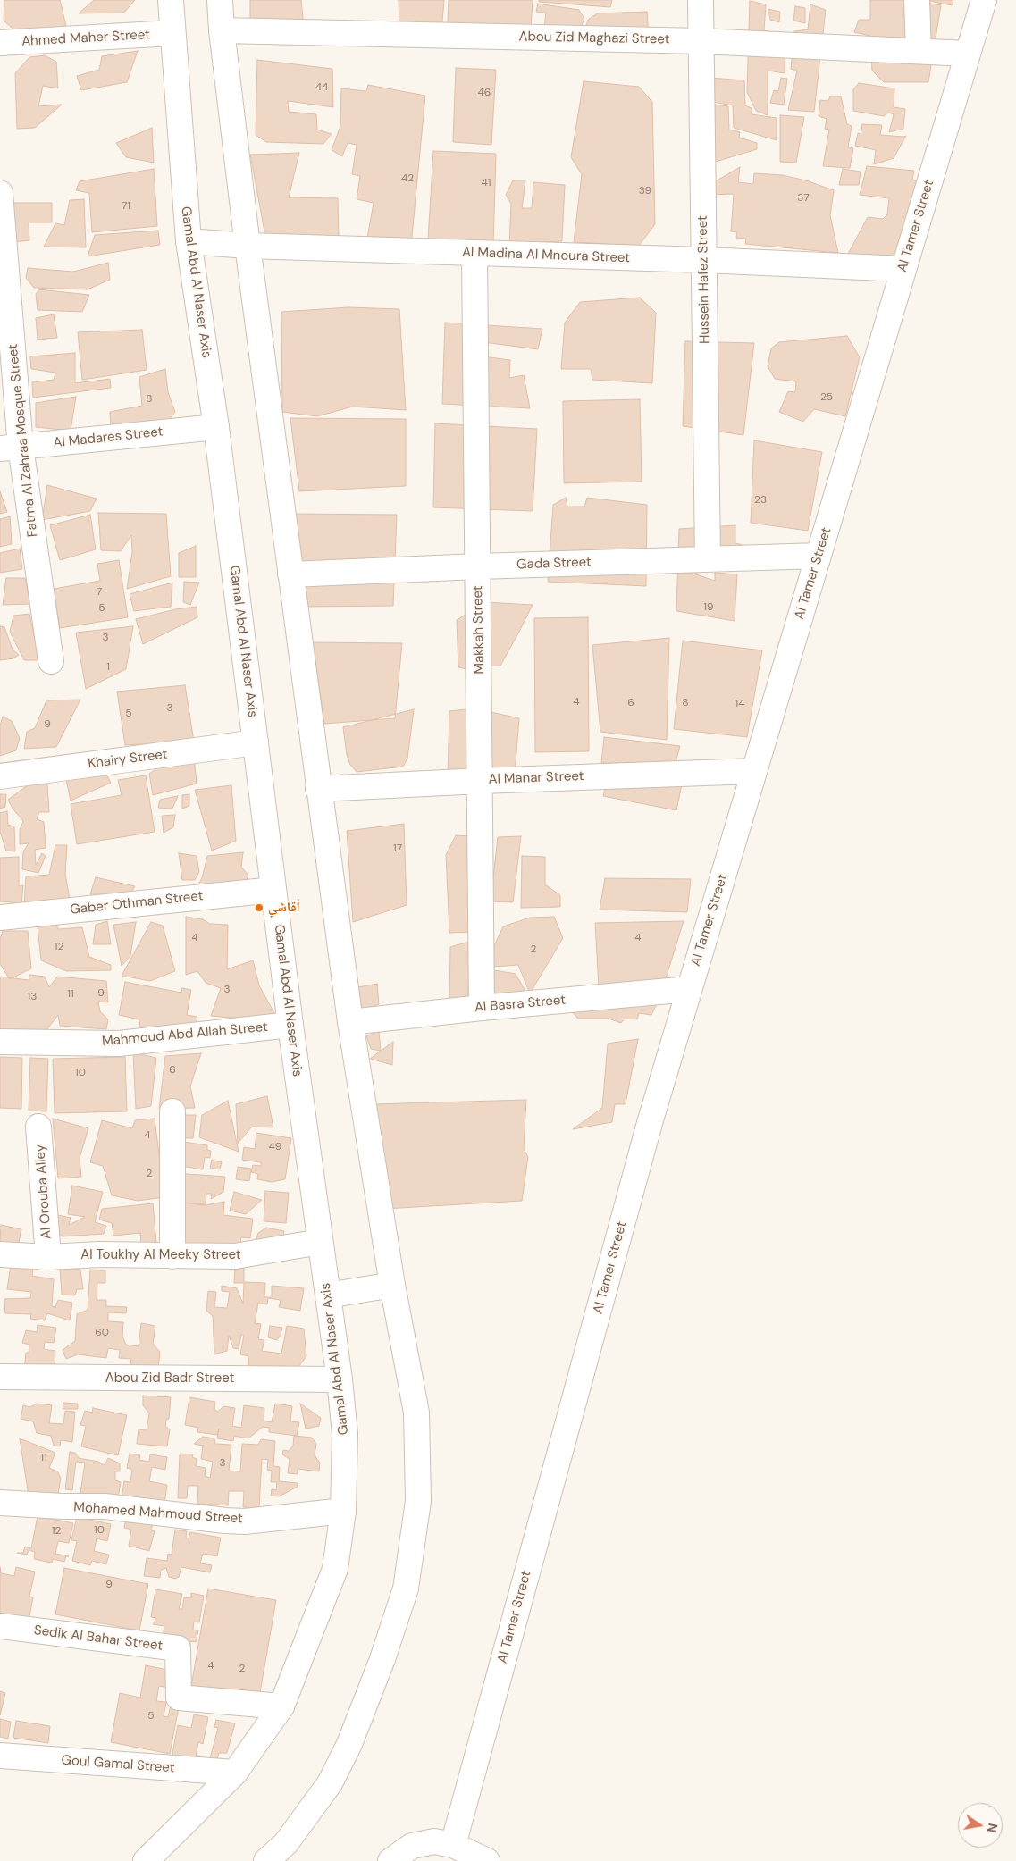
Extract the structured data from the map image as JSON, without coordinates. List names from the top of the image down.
{
  "streets": {
    "street": [
      "Ahmed Maher Street",
      "Abou Zid Maghazi Street",
      "Al Tamer Street",
      "Al Madina Al Mnoura Street",
      "Hussein Hafez Street",
      "Gamal Abd Al Naser Axis",
      "Al Madares Street",
      "Fatma Al Zahraa Mosque Street",
      "Gada Street",
      "Makkah Street",
      "Khairy Street",
      "Al Manar Street",
      "Gaber Othman Street",
      "Al Basra Street",
      "Mahmoud Abd Allah Street",
      "Al Orouba Alley",
      "Al Toukhy Al Meeky Street",
      "Abou Zid Badr Street",
      "Mohamed Mahmoud Street",
      "Sedik Al Bahar Street",
      "Goul Gamal Street"
    ]
  },
  "crossings": [
    ["Ahmed Maher Street", "Gamal Abd Al Naser Axis"],
    ["Abou Zid Maghazi Street", "Al Tamer Street"],
    ["Abou Zid Maghazi Street", "Hussein Hafez Street"],
    ["Al Tamer Street", "Al Madina Al Mnoura Street"],
    ["Al Tamer Street", "Gada Street"],
    ["Al Tamer Street", "Al Manar Street"],
    ["Al Tamer Street", "Al Basra Street"],
    ["Al Madina Al Mnoura Street", "Hussein Hafez Street"],
    ["Al Madina Al Mnoura Street", "Gamal Abd Al Naser Axis"],
    ["Al Madina Al Mnoura Street", "Makkah Street"],
    ["Hussein Hafez Street", "Gada Street"],
    ["Gamal Abd Al Naser Axis", "Al Madares Street"],
    ["Gamal Abd Al Naser Axis", "Khairy Street"],
    ["Gamal Abd Al Naser Axis", "Gaber Othman Street"],
    ["Gamal Abd Al Naser Axis", "Mahmoud Abd Allah Street"],
    ["Gamal Abd Al Naser Axis", "Al Toukhy Al Meeky Street"],
    ["Gamal Abd Al Naser Axis", "Abou Zid Badr Street"],
    ["Gamal Abd Al Naser Axis", "Mohamed Mahmoud Street"],
    ["Gamal Abd Al Naser Axis", "Sedik Al Bahar Street"],
    ["Gamal Abd Al Naser Axis", "Goul Gamal Street"],
    ["Al Madares Street", "Fatma Al Zahraa Mosque Street"],
    ["Gada Street", "Makkah Street"],
    ["Makkah Street", "Al Manar Street"],
    ["Makkah Street", "Al Basra Street"],
    ["Al Orouba Alley", "Al Toukhy Al Meeky Street"]
  ],
  "places": ["أقاشي"],
  "house_numbers": [
    "44",
    "46",
    "42",
    "41",
    "39",
    "37",
    "71",
    "25",
    "8",
    "23",
    "7",
    "19",
    "5",
    "3",
    "1",
    "4",
    "6",
    "8",
    "14",
    "3",
    "5",
    "9",
    "17",
    "4",
    "4",
    "12",
    "2",
    "3",
    "9",
    "11",
    "13",
    "6",
    "10",
    "4",
    "49",
    "2",
    "60",
    "11",
    "3",
    "10",
    "12",
    "9",
    "4",
    "2",
    "5"
  ],
  "north": "right"
}
